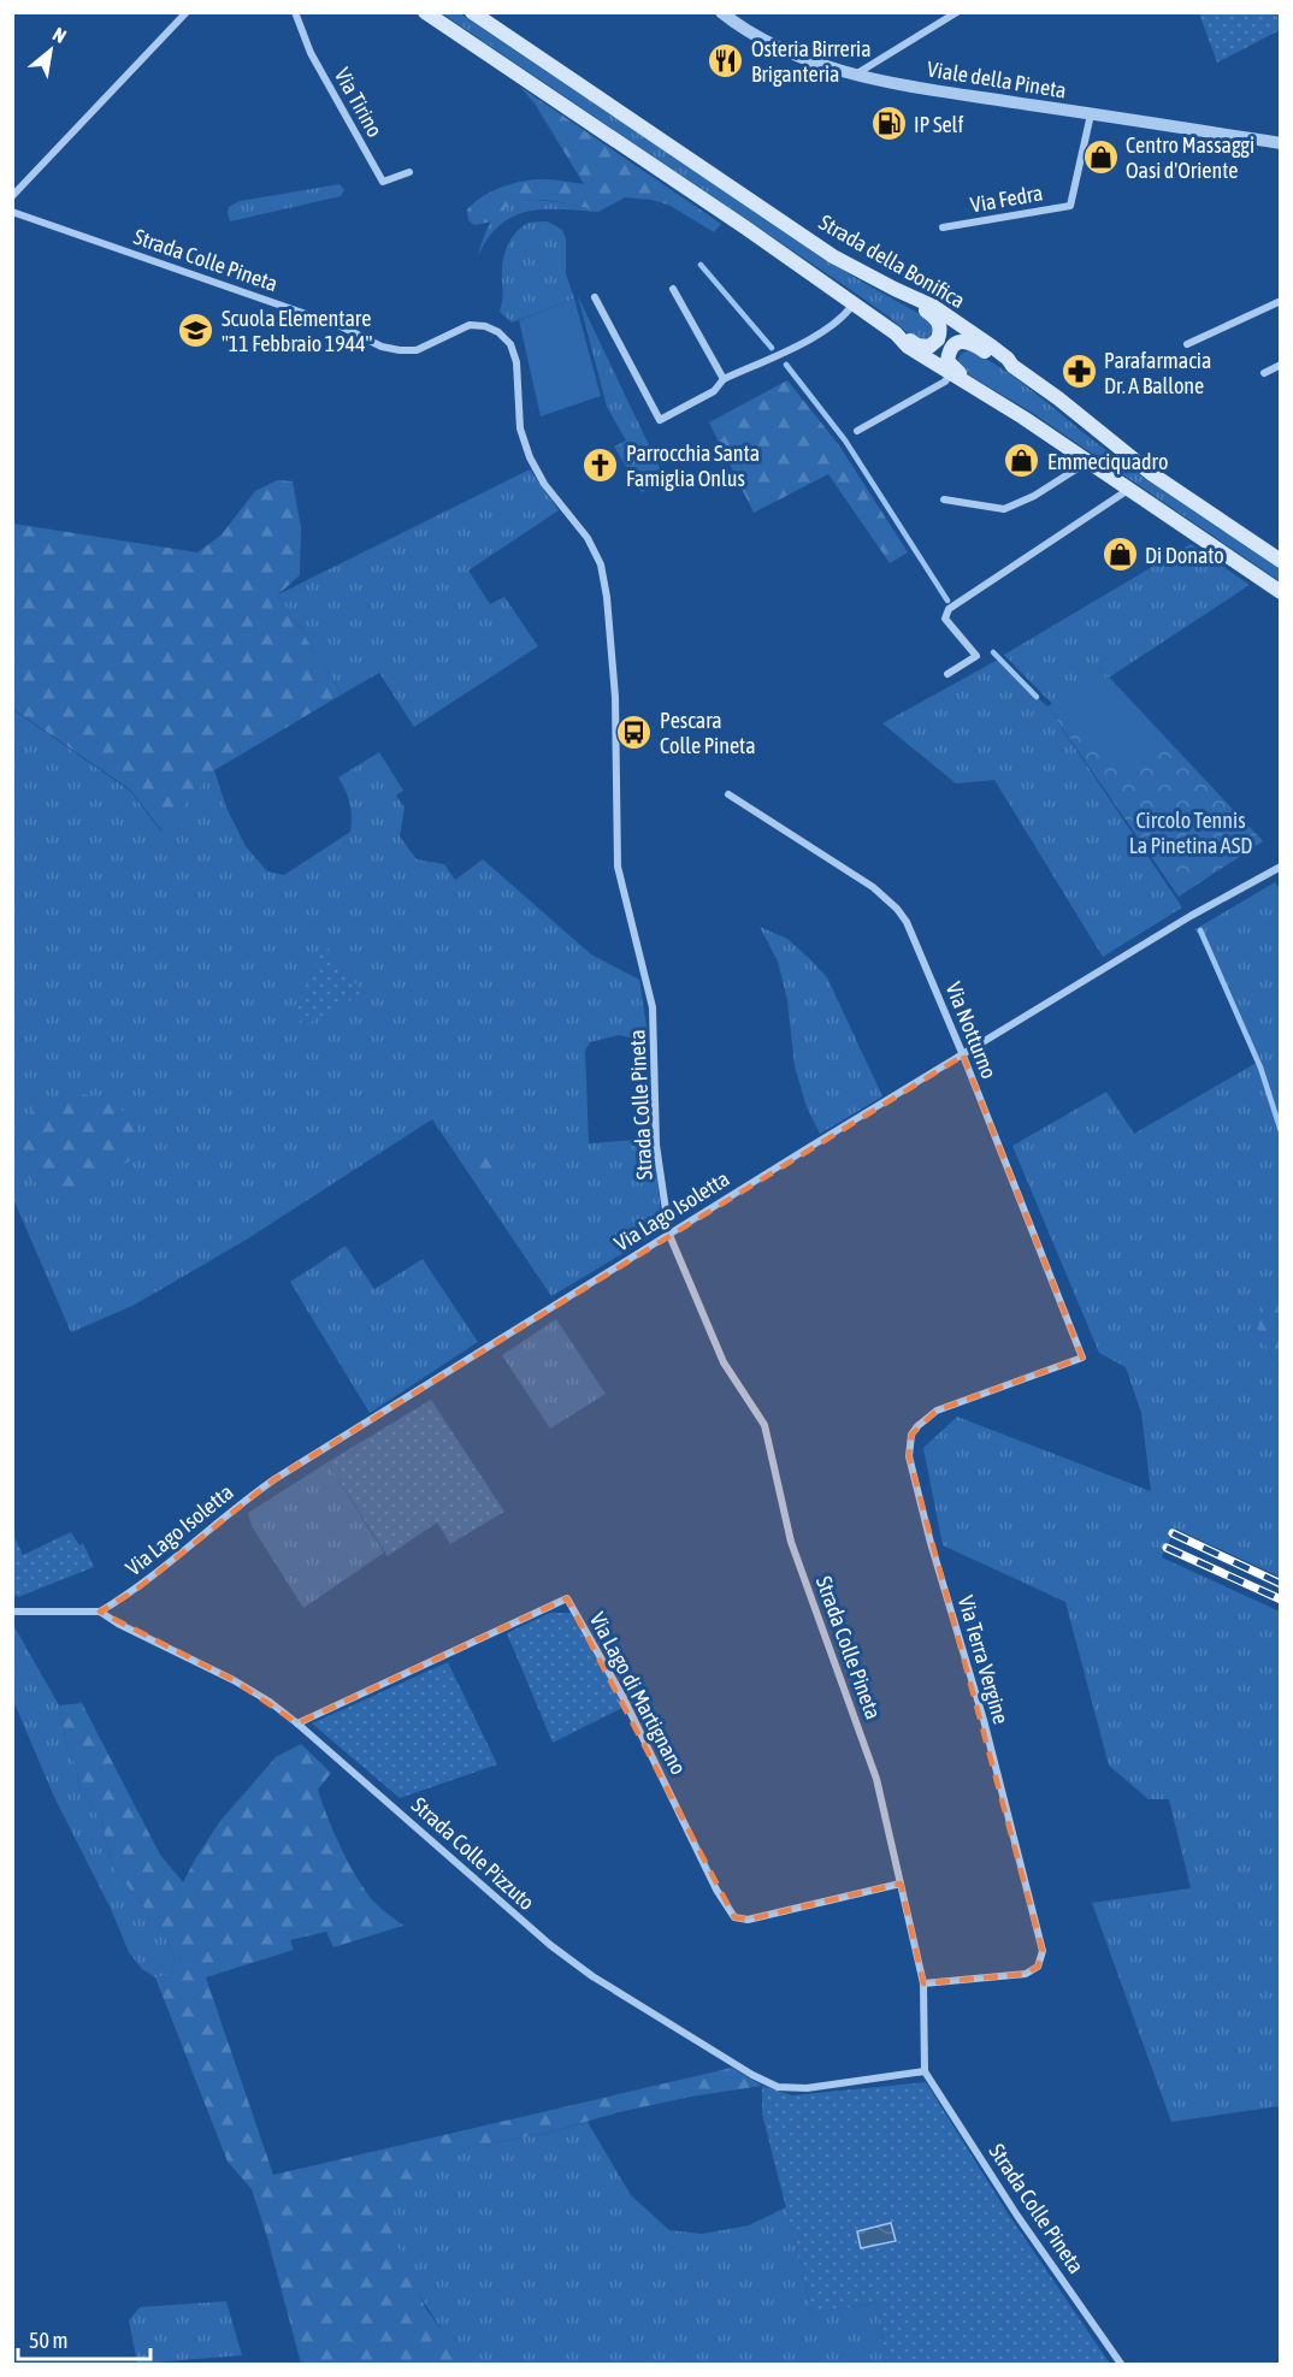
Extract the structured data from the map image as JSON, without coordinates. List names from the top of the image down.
{
  "streets": {
    "main road": ["Strada della Bonifica"],
    "street": [
      "Viale della Pineta",
      "Via Tirino",
      "Via Fedra",
      "Strada Colle Pineta",
      "Via Notturno",
      "Via Lago Isoletta",
      "Via Terra Vergine",
      "Via Lago di Martignano",
      "Strada Colle Pizzuto"
    ]
  },
  "crossings": [
    ["Viale della Pineta", "Via Fedra"],
    ["Strada Colle Pineta", "Via Lago Isoletta"],
    ["Strada Colle Pineta", "Via Terra Vergine"],
    ["Strada Colle Pineta", "Via Lago di Martignano"],
    ["Strada Colle Pineta", "Strada Colle Pizzuto"],
    ["Via Notturno", "Via Lago Isoletta"],
    ["Via Notturno", "Via Terra Vergine"],
    ["Via Lago Isoletta", "Strada Colle Pizzuto"],
    ["Via Lago di Martignano", "Strada Colle Pizzuto"]
  ],
  "parks": ["Circolo Tennis La Pinetina ASD"],
  "places": {
    "restaurant": ["Osteria Birreria Briganteria"],
    "fuel station": ["IP Self"],
    "shop": ["Centro Massaggi Oasi d'Oriente", "Emmeciquadro", "Di Donato"],
    "school or university": ["Scuola Elementare \"11 Febbraio 1944\""],
    "pharmacy": ["Parafarmacia Dr. A Ballone"],
    "church": ["Parrocchia Santa Famiglia Onlus"],
    "bus stop": ["Pescara Colle Pineta"]
  },
  "scale_bar": "50 m",
  "north": "top right"
}
